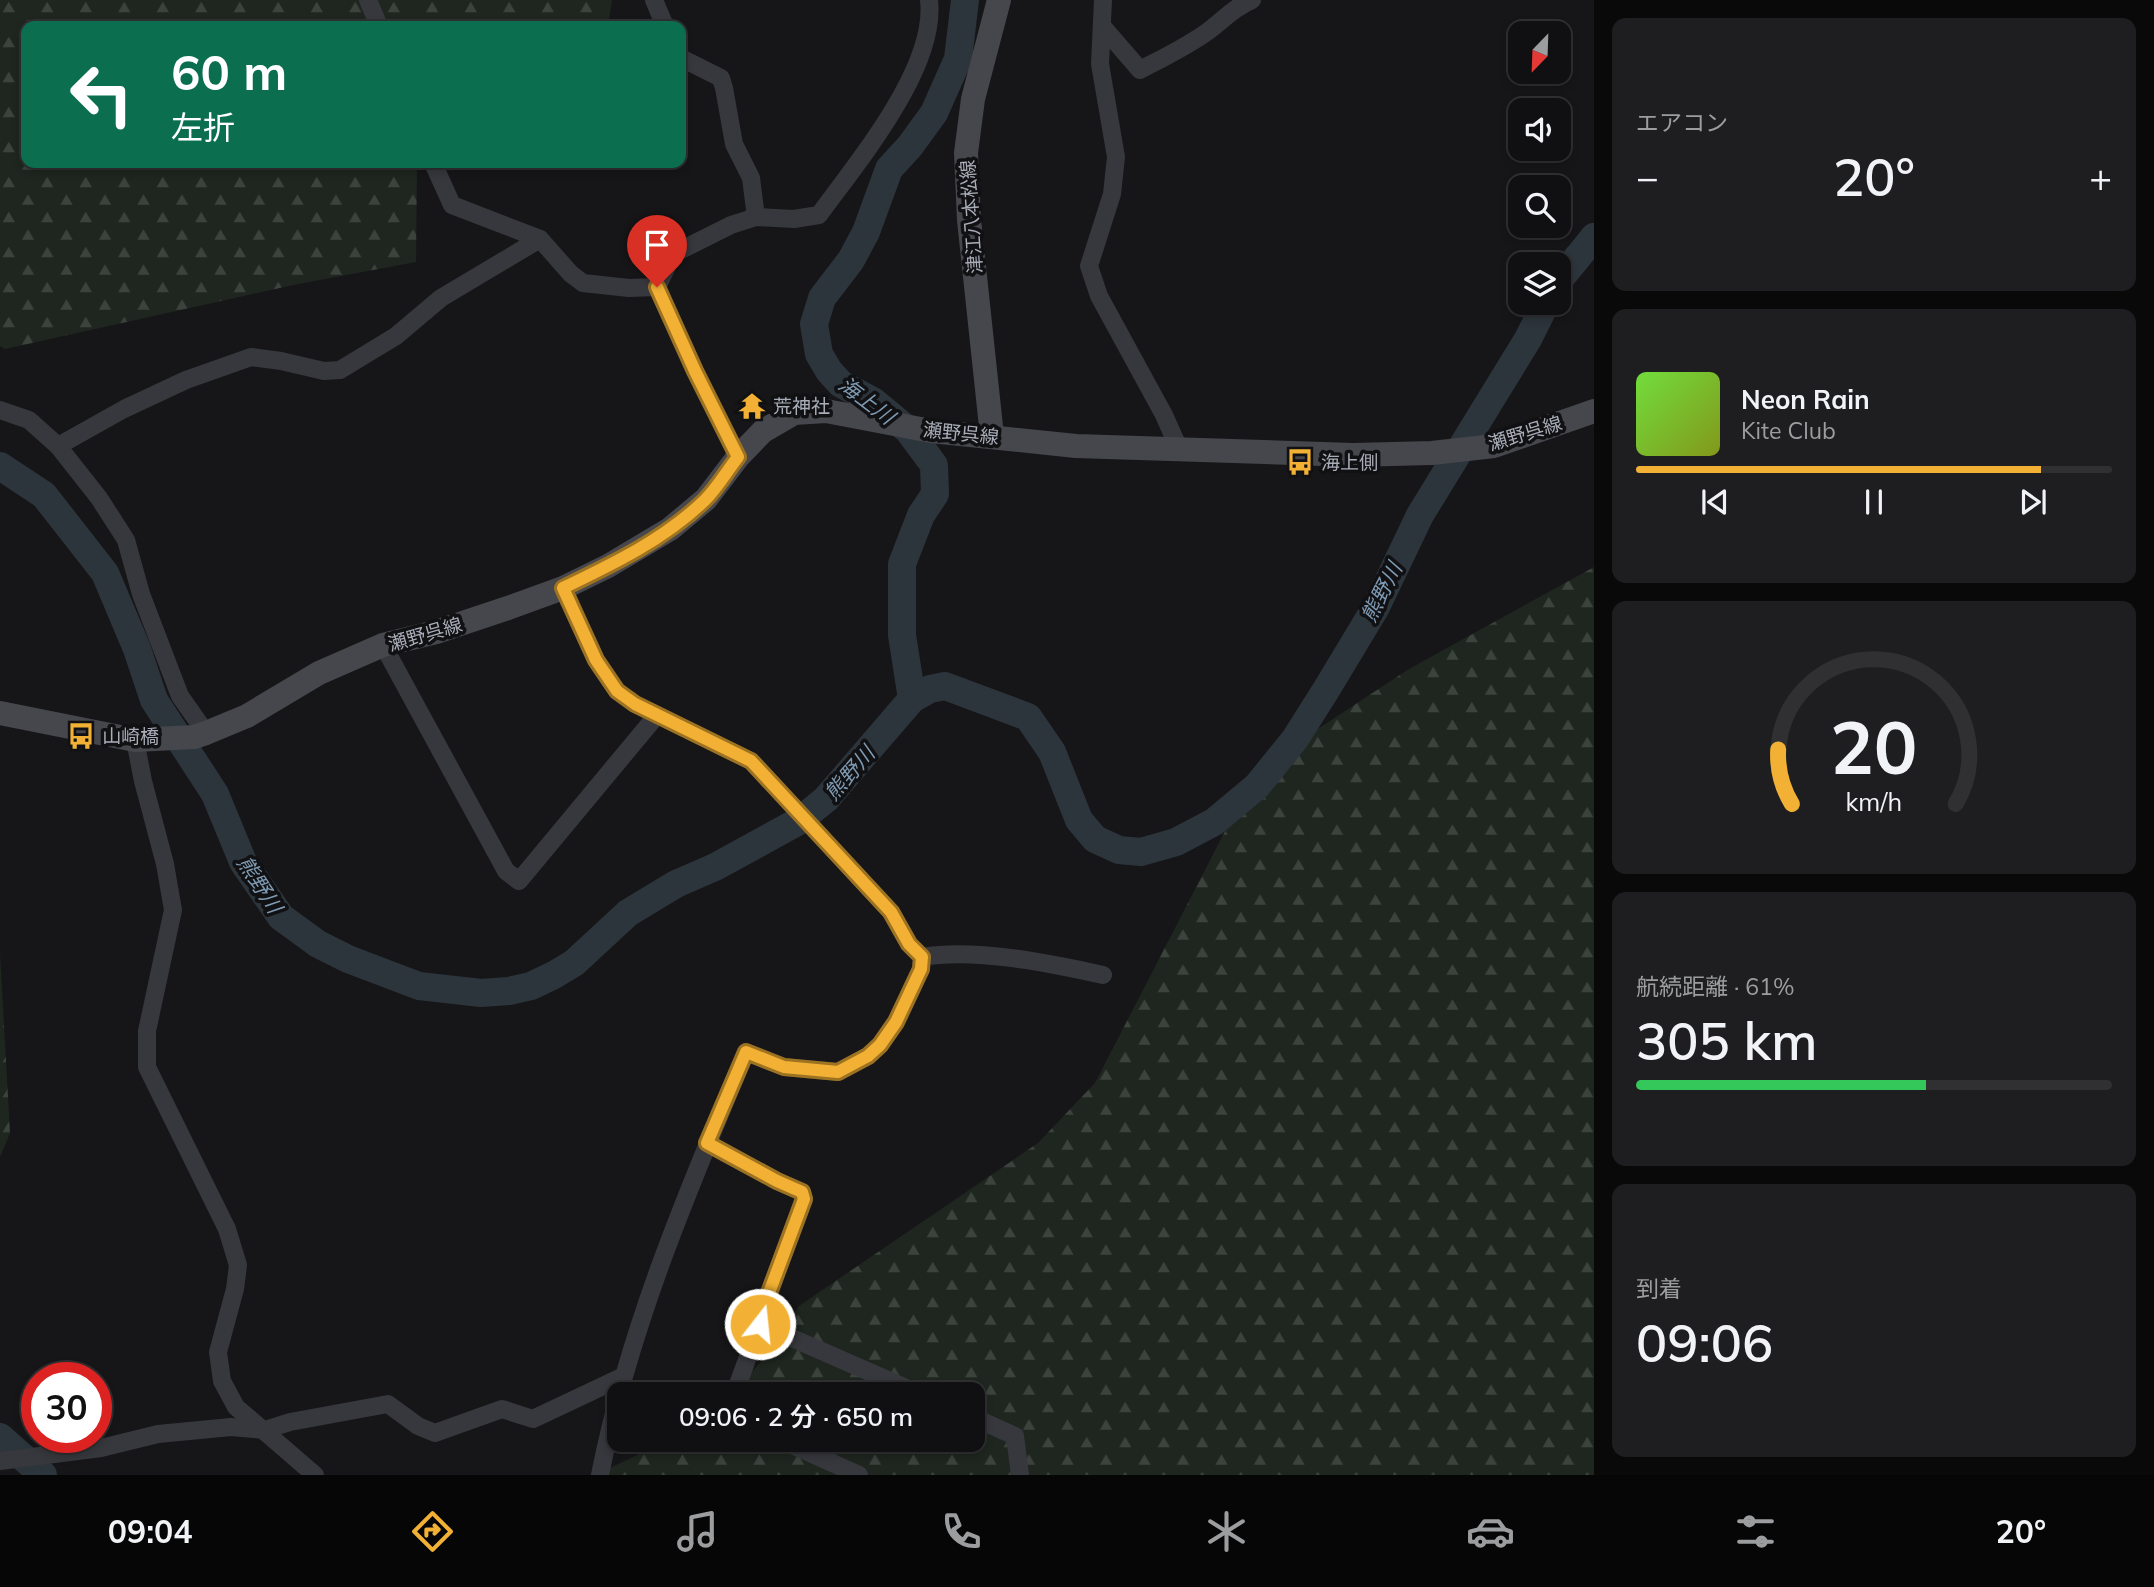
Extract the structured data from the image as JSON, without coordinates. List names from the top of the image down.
{
  "streets": {
    "main road": ["津江八本松線", "瀬野呉線"]
  },
  "crossings": [
    ["津江八本松線", "瀬野呉線"]
  ],
  "water": ["海上川", "熊野川"],
  "places": {
    "temple": ["荒神社"],
    "bus stop": ["海上側", "山崎橋"]
  },
  "north": "bottom left",
  "page": {
    "tile": [
      "エアコン",
      ["航続距離 · 61%", "305 km"],
      ["到着", "09:06"]
    ],
    "turn": ["60 m", "左折"],
    "heat": ["−", "20°", "+"],
    "song": ["Neon Rain", "Kite Club"],
    "limit": "30",
    "trip": "09:06 · 2 分 · 650 m",
    "tabs": ["09:04", "20°"],
    "gauge": ["20", "km/h"]
  }
}
